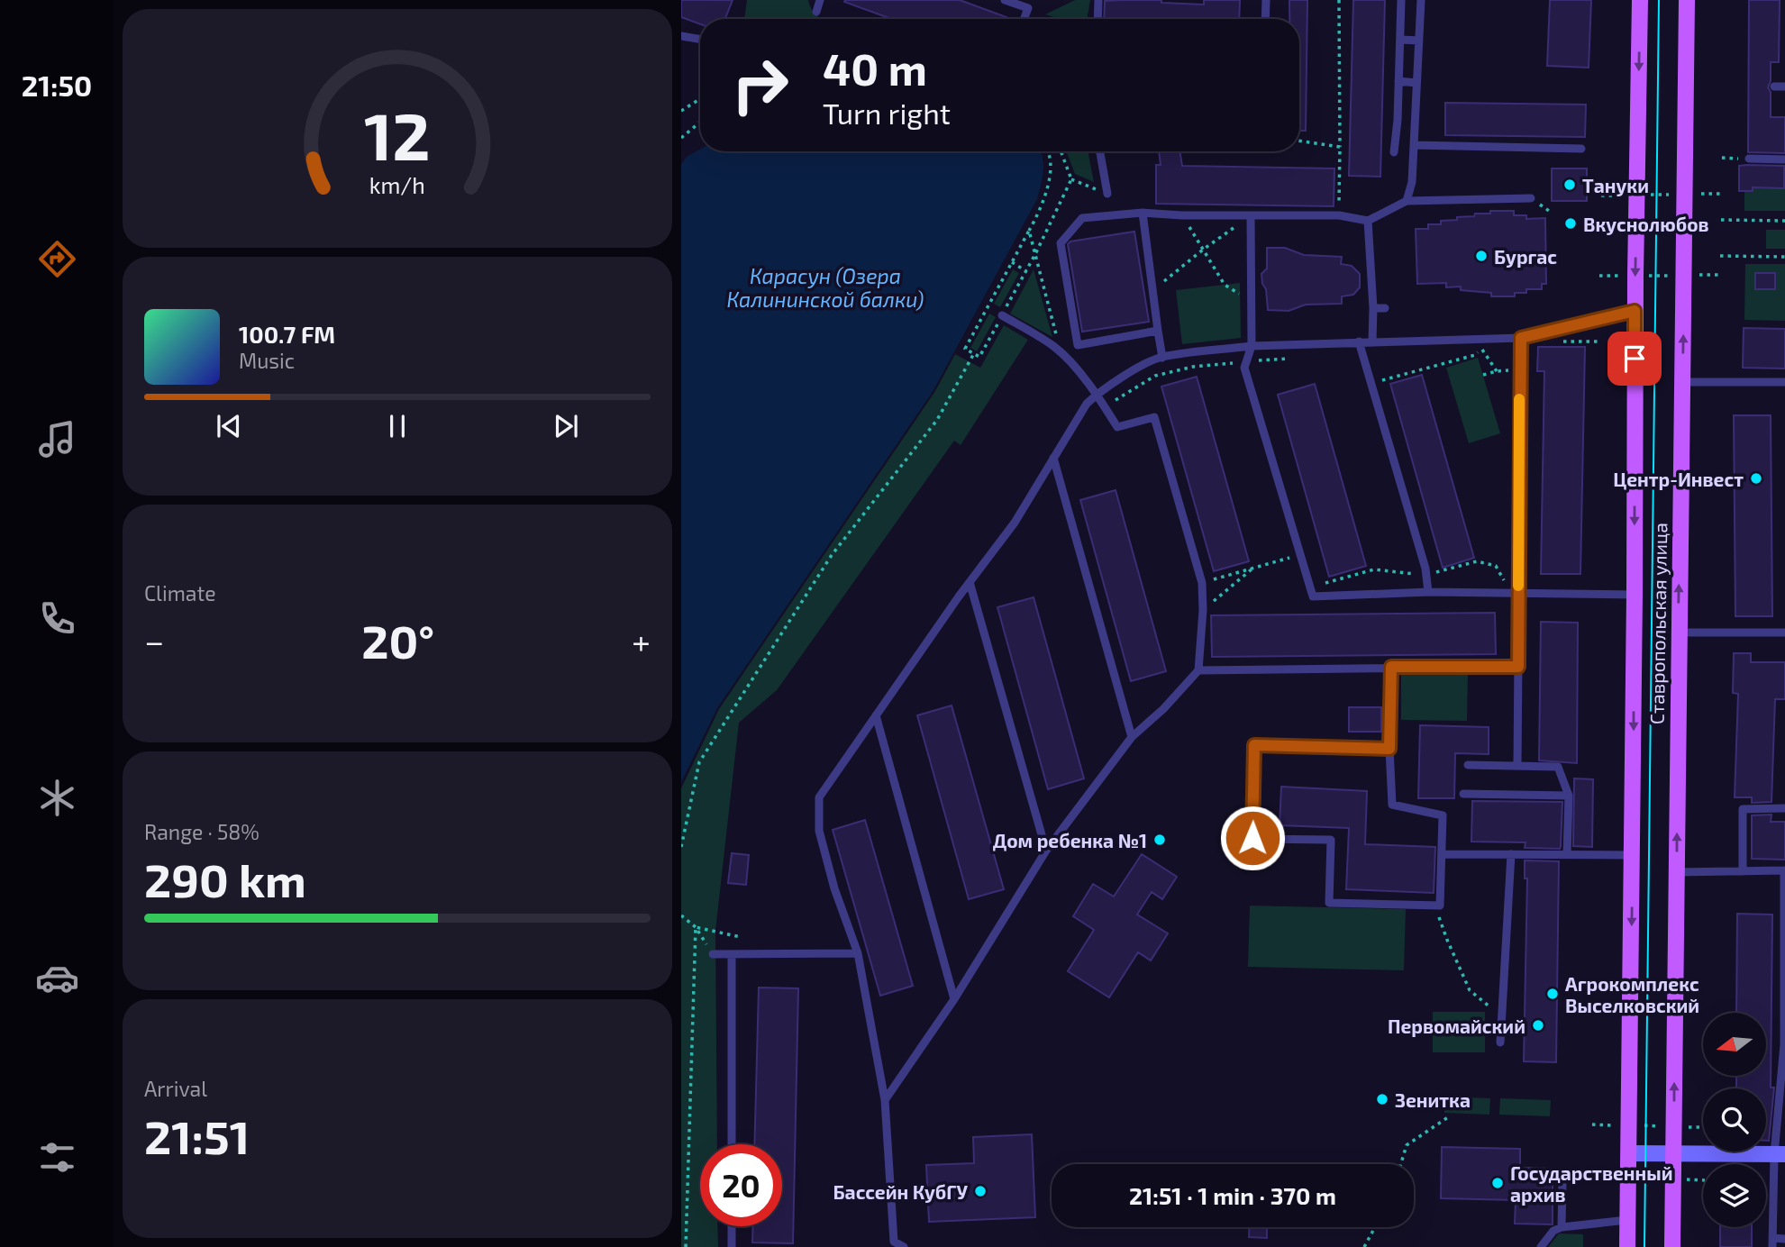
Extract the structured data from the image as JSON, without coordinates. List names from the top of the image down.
{
  "streets": {
    "main road": ["Ставропольская улица"]
  },
  "water": ["Карасун (Озера Калининской балки)"],
  "places": [
    "Тануки",
    "Вкуснолюбов",
    "Бургас",
    "Центр-Инвест",
    "Дом ребенка №1",
    "Агрокомплекс Выселковский",
    "Первомайский",
    "Зенитка",
    "Государственный архив",
    "Бассейн КубГУ"
  ],
  "north": "left",
  "page": {
    "tabs": "21:50",
    "turn": ["40 m", "Turn right"],
    "song": ["100.7 FM", "Music"],
    "tile": [
      "Climate",
      ["Range · 58%", "290 km"],
      ["Arrival", "21:51"]
    ],
    "heat": ["−", "20°", "+"],
    "limit": "20",
    "trip": "21:51 · 1 min · 370 m",
    "gauge": ["12", "km/h"]
  }
}
